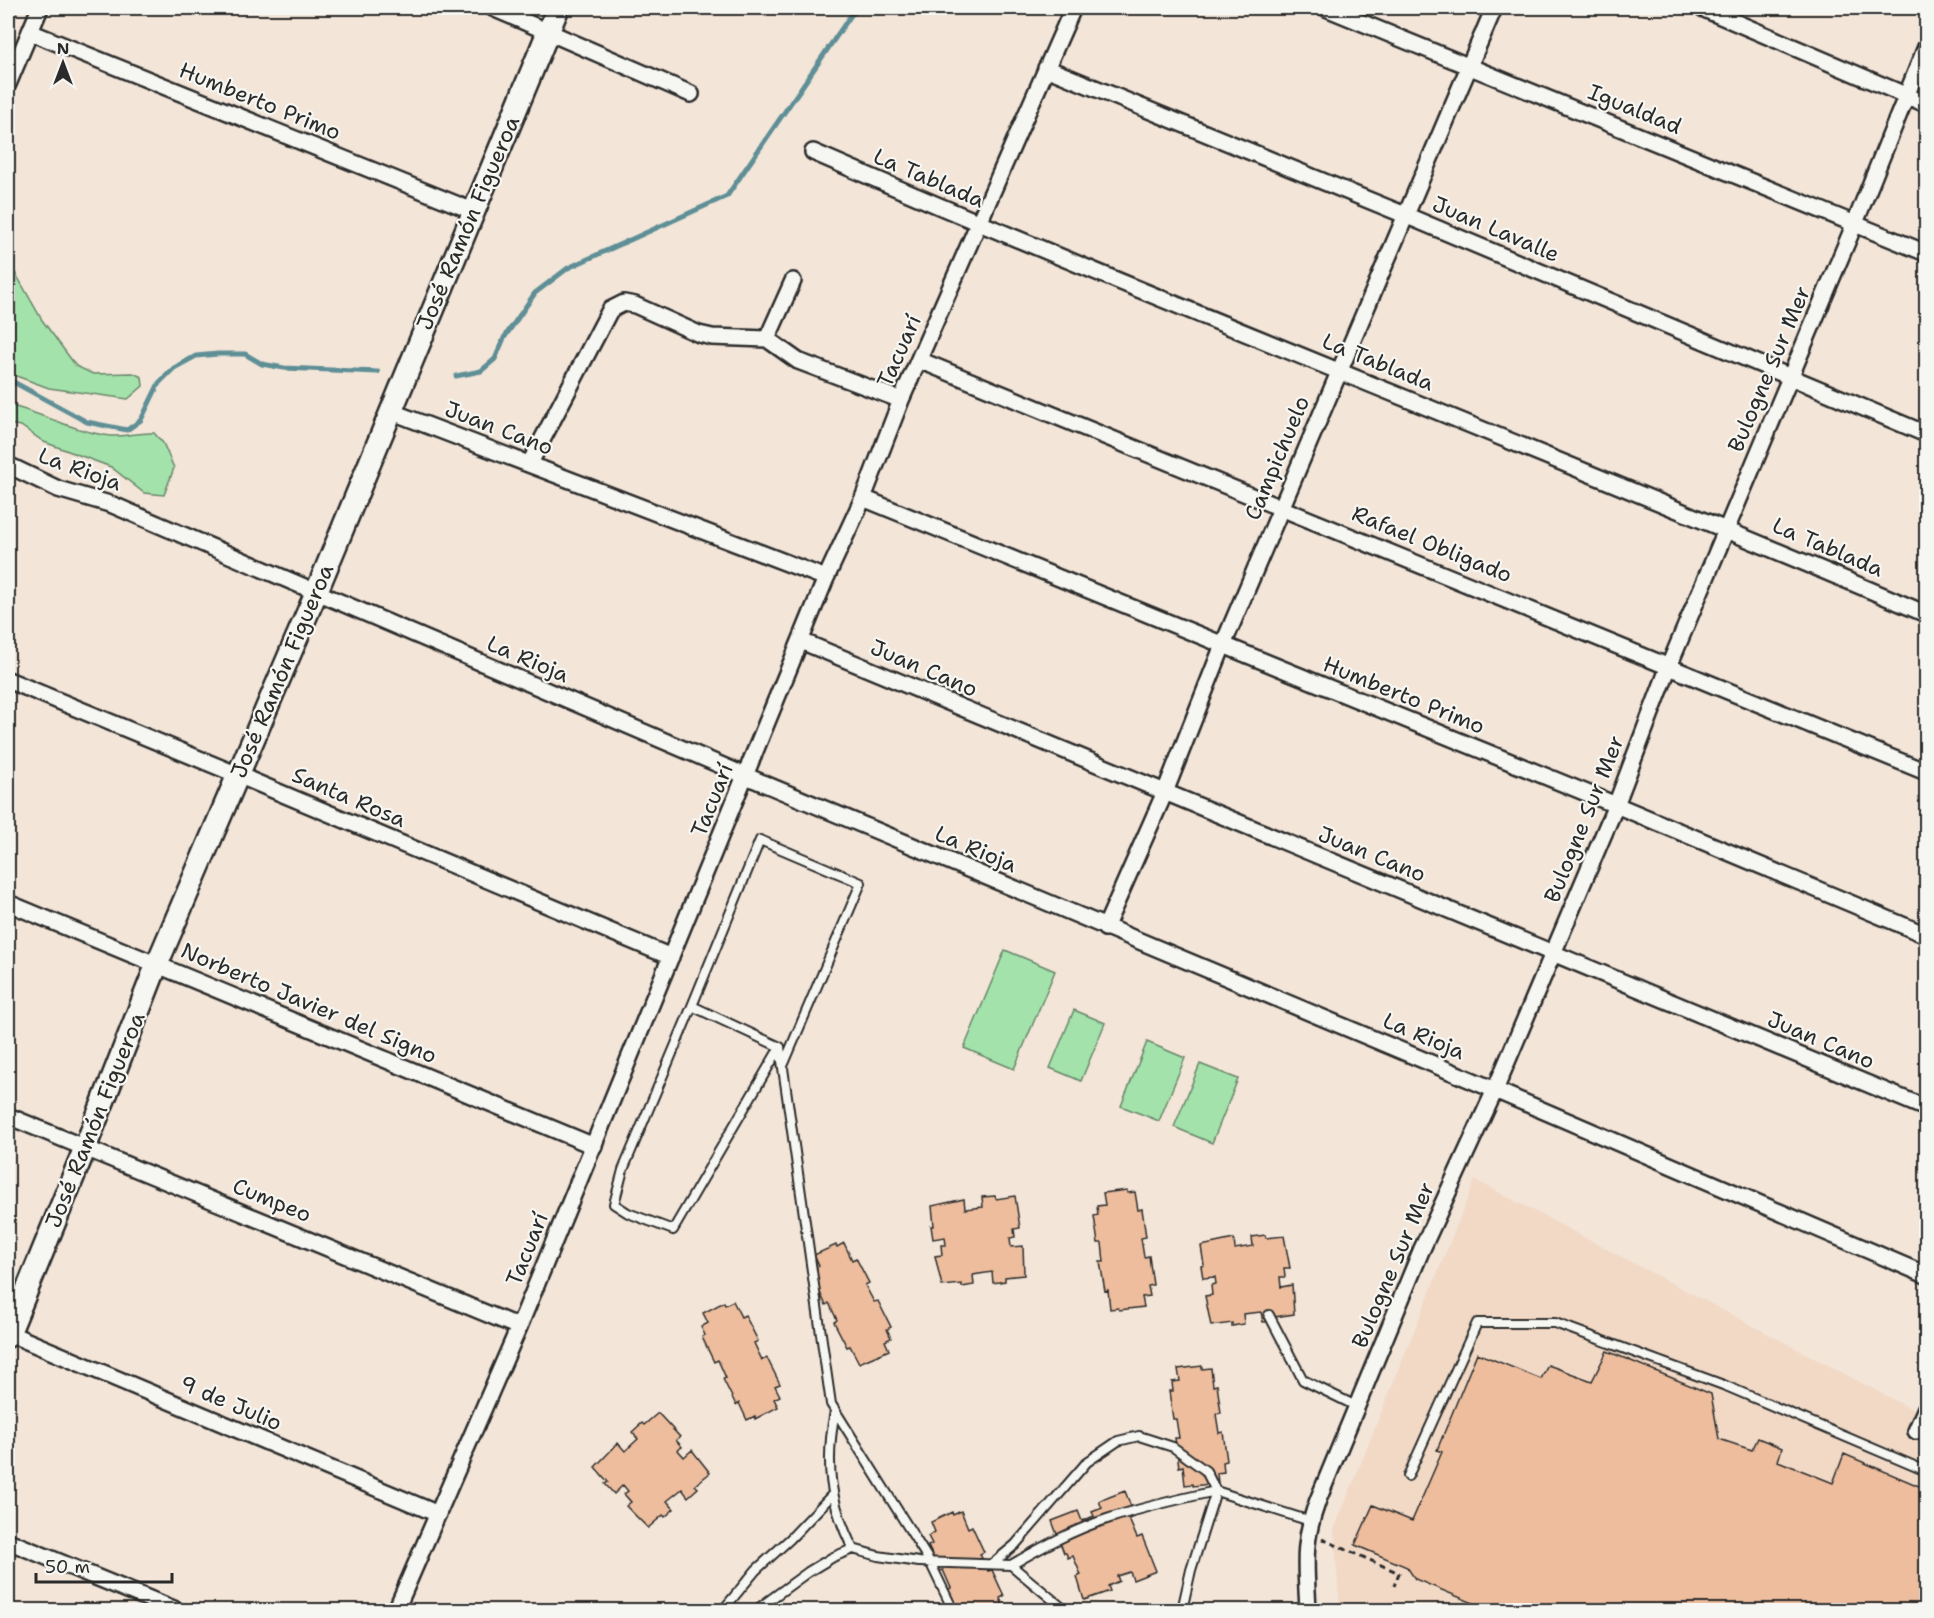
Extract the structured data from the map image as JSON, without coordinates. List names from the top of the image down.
{
  "streets": {
    "main road": ["José Ramón Figueroa"],
    "street": [
      "Humberto Primo",
      "Igualdad",
      "La Tablada",
      "Juan Lavalle",
      "Tacuarí",
      "Bulogne Sur Mer",
      "Juan Cano",
      "Campichuelo",
      "La Rioja",
      "Rafael Obligado",
      "Santa Rosa",
      "Norberto Javier del Signo",
      "Cumpeo",
      "9 de Julio"
    ]
  },
  "crossings": [
    ["Humberto Primo", "José Ramón Figueroa"],
    ["Humberto Primo", "Tacuarí"],
    ["Humberto Primo", "Bulogne Sur Mer"],
    ["Humberto Primo", "Campichuelo"],
    ["Igualdad", "Bulogne Sur Mer"],
    ["Igualdad", "Campichuelo"],
    ["La Tablada", "Tacuarí"],
    ["La Tablada", "Bulogne Sur Mer"],
    ["La Tablada", "Campichuelo"],
    ["José Ramón Figueroa", "Juan Cano"],
    ["José Ramón Figueroa", "La Rioja"],
    ["José Ramón Figueroa", "Santa Rosa"],
    ["José Ramón Figueroa", "Norberto Javier del Signo"],
    ["José Ramón Figueroa", "Cumpeo"],
    ["José Ramón Figueroa", "9 de Julio"],
    ["Juan Lavalle", "Tacuarí"],
    ["Juan Lavalle", "Bulogne Sur Mer"],
    ["Juan Lavalle", "Campichuelo"],
    ["Tacuarí", "Juan Cano"],
    ["Tacuarí", "La Rioja"],
    ["Tacuarí", "Rafael Obligado"],
    ["Tacuarí", "Santa Rosa"],
    ["Tacuarí", "Norberto Javier del Signo"],
    ["Tacuarí", "Cumpeo"],
    ["Tacuarí", "9 de Julio"],
    ["Bulogne Sur Mer", "Juan Cano"],
    ["Bulogne Sur Mer", "La Rioja"],
    ["Bulogne Sur Mer", "Rafael Obligado"],
    ["Juan Cano", "Campichuelo"],
    ["Campichuelo", "La Rioja"],
    ["Campichuelo", "Rafael Obligado"]
  ],
  "scale_bar": "50 m",
  "north": "top"
}
